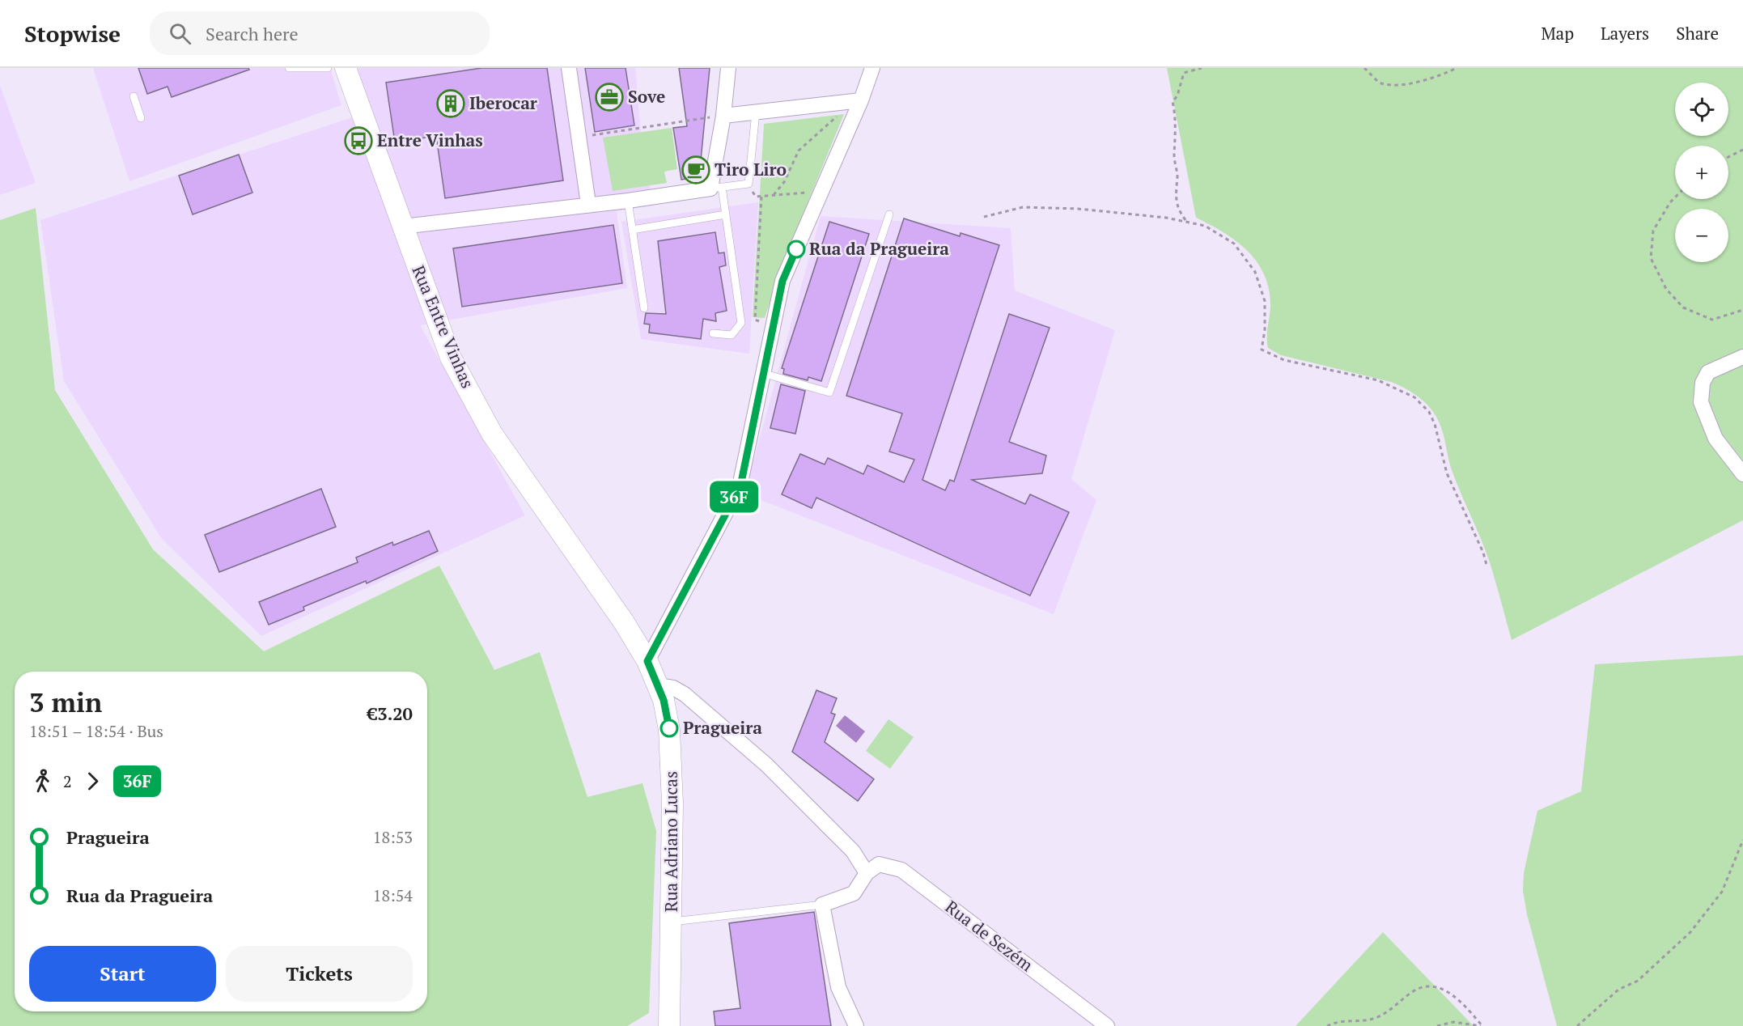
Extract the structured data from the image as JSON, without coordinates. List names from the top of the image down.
{
  "streets": {
    "street": ["Rua Entre Vinhas", "Rua Adriano Lucas", "Rua de Sezém"]
  },
  "crossings": [
    ["Rua Entre Vinhas", "Rua Adriano Lucas"]
  ],
  "places": {
    "office": ["Sove"],
    "building": ["Iberocar"],
    "bus stop": ["Entre Vinhas"],
    "cafe": ["Tiro Liro"],
    "other": ["Rua da Pragueira", "Pragueira"]
  },
  "lines": ["bus line 36F"],
  "page": {
    "header": "Stopwise",
    "search": "Search here",
    "nav": ["Map", "Layers", "Share"],
    "on_map": "36F",
    "map_buttons": ["+", "−"],
    "heading": ["3 min", "18:51 – 18:54 · Bus", "€3.20"],
    "legs": ["2", "36F"],
    "list": [
      {
        "name": "Pragueira",
        "value": "18:53"
      },
      {
        "name": "Rua da Pragueira",
        "value": "18:54"
      }
    ],
    "buttons": ["Start", "Tickets"]
  }
}
